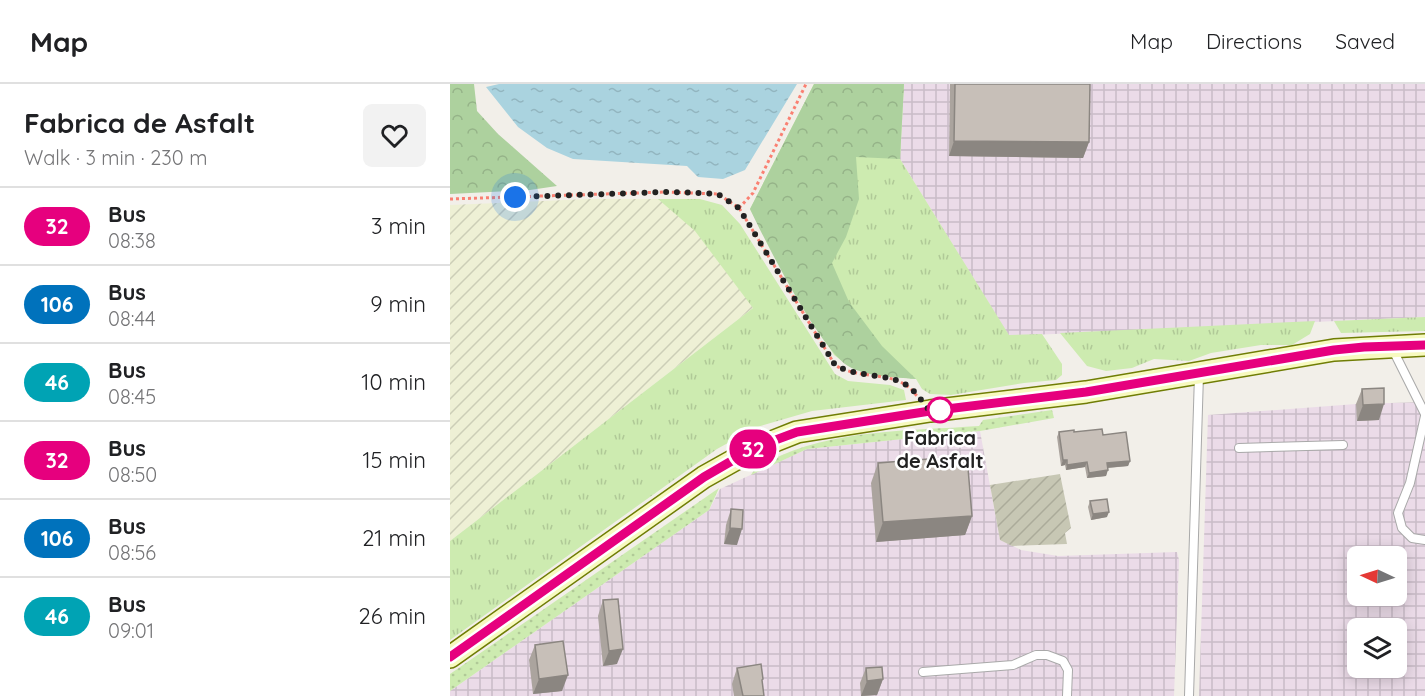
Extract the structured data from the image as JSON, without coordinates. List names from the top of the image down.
{
  "places": ["Fabrica de Asfalt"],
  "lines": ["bus line 32"],
  "north": "left",
  "page": {
    "header": "Map",
    "nav": ["Map", "Directions", "Saved"],
    "heading": ["Fabrica de Asfalt", "Walk · 3 min · 230 m"],
    "on_map": "32",
    "list": [
      {
        "mark": "32",
        "name": "Bus",
        "note": "08:38",
        "value": "3 min"
      },
      {
        "mark": "106",
        "name": "Bus",
        "note": "08:44",
        "value": "9 min"
      },
      {
        "mark": "46",
        "name": "Bus",
        "note": "08:45",
        "value": "10 min"
      },
      {
        "mark": "32",
        "name": "Bus",
        "note": "08:50",
        "value": "15 min"
      },
      {
        "mark": "106",
        "name": "Bus",
        "note": "08:56",
        "value": "21 min"
      },
      {
        "mark": "46",
        "name": "Bus",
        "note": "09:01",
        "value": "26 min"
      }
    ]
  }
}
